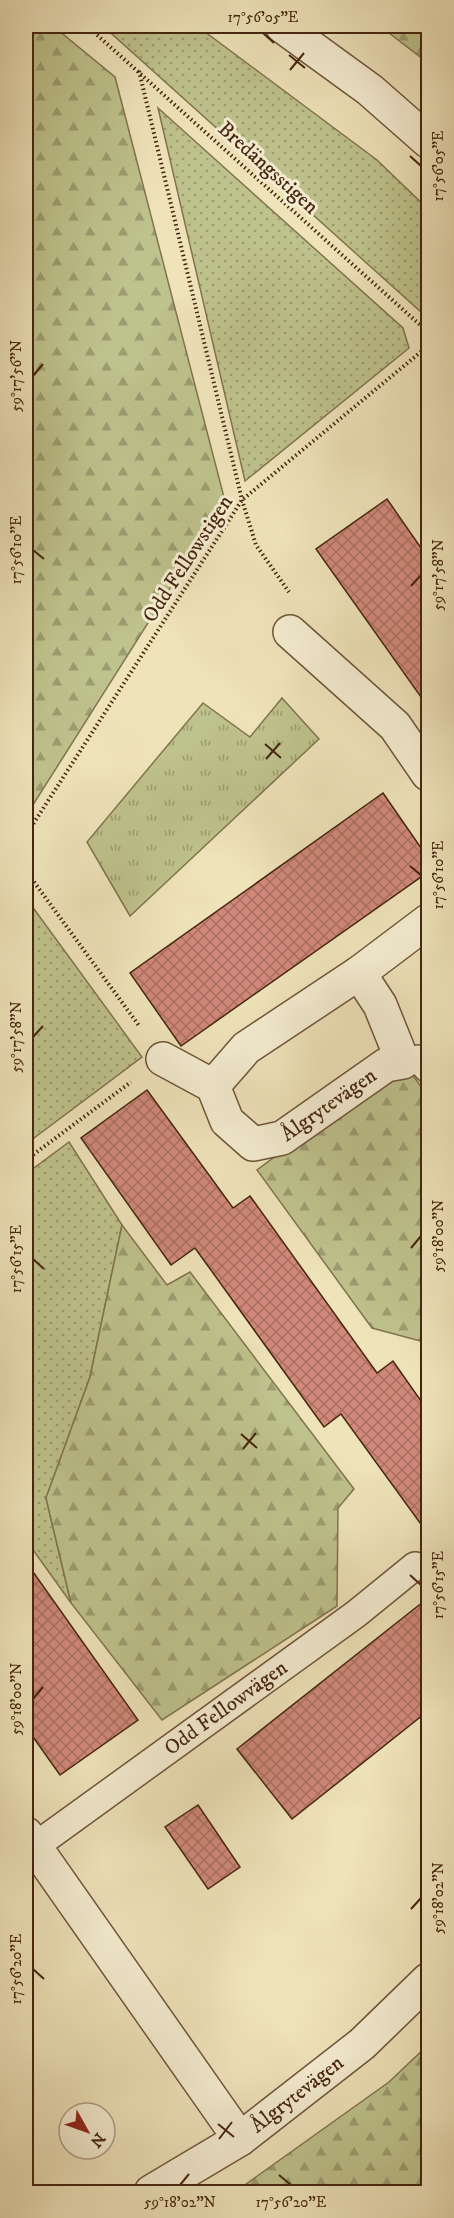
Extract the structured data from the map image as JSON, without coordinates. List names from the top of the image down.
{
  "streets": {
    "street": ["Ålgrytevägen", "Odd Fellowvägen"],
    "path": ["Bredängsstigen", "Odd Fellowstigen"]
  },
  "crossings": [
    ["Ålgrytevägen", "Odd Fellowvägen"]
  ],
  "north": "bottom right",
  "coordinates": [
    "17°56'05\"E",
    "59°17'56\"N",
    "17°56'10\"E",
    "59°17'58\"N",
    "59°18'00\"N",
    "17°56'15\"E",
    "59°18'02\"N",
    "17°56'20\"E"
  ]
}
